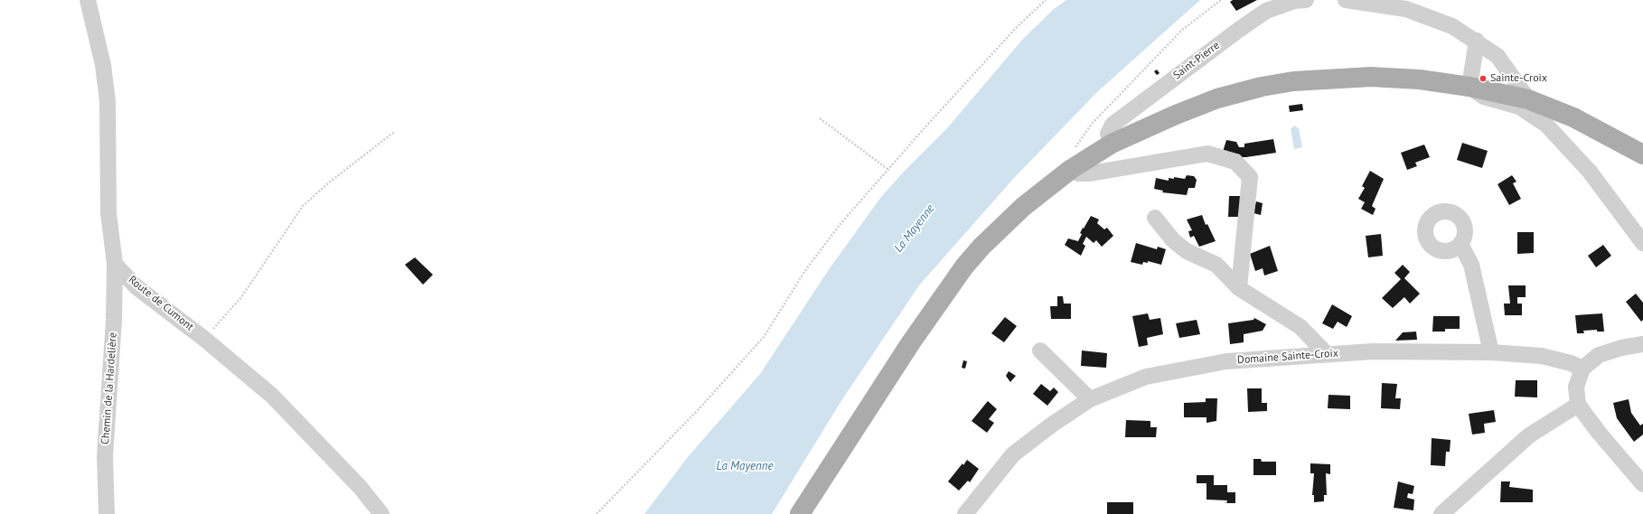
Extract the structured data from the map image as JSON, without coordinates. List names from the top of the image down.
{
  "streets": {
    "street": [
      "Saint-Pierre",
      "Route de Cumont",
      "Domaine Sainte-Croix",
      "Chemin de la Hardelière"
    ]
  },
  "crossings": [
    ["Route de Cumont", "Chemin de la Hardelière"]
  ],
  "water": ["La Mayenne"],
  "places": ["Sainte-Croix"]
}
